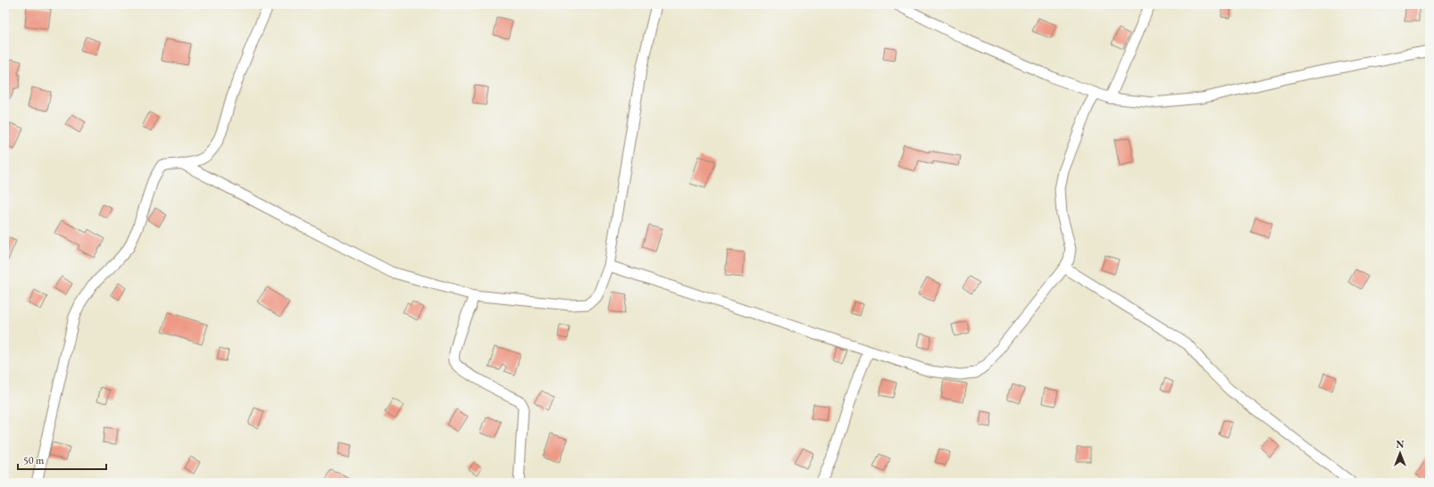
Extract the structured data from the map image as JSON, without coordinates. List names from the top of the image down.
{
  "scale_bar": "50 m",
  "north": "top"
}
